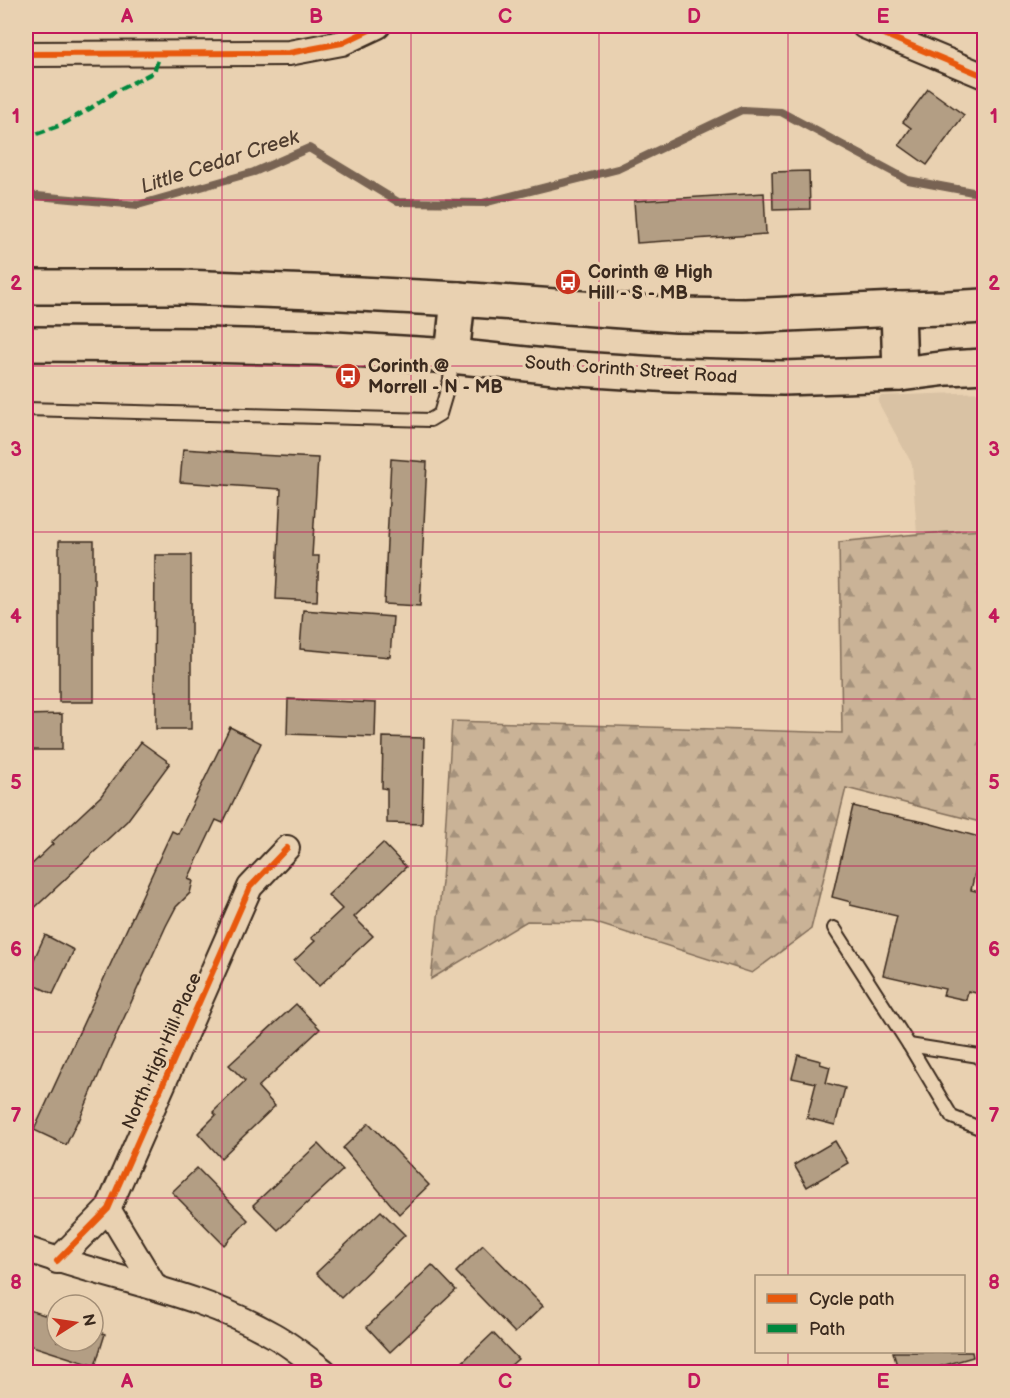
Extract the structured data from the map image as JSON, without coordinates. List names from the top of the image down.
{
  "streets": {
    "main road": ["South Corinth Street Road"],
    "street": ["North High Hill Place"]
  },
  "water": ["Little Cedar Creek"],
  "places": {
    "bus stop": ["Corinth @ High Hill - S - MB", "Corinth @ Morrell - N - MB"]
  },
  "legend": ["Cycle path", "Path"],
  "north": "right",
  "grid": {
    "columns": [
      "A",
      "B",
      "C",
      "D",
      "E"
    ],
    "rows": [
      "1",
      "2",
      "3",
      "4",
      "5",
      "6",
      "7",
      "8"
    ]
  }
}
